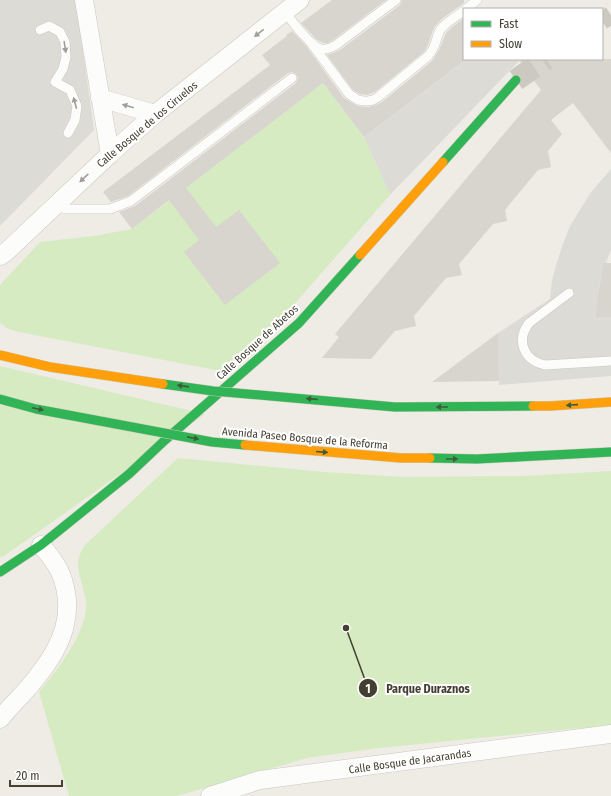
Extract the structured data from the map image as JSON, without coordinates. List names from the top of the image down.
{
  "streets": {
    "main road": ["Calle Bosque de Abetos", "Avenida Paseo Bosque de la Reforma"],
    "street": ["Calle Bosque de los Ciruelos", "Calle Bosque de Jacarandas"]
  },
  "one_way": ["Calle Bosque de los Ciruelos"],
  "places": ["Parque Duraznos"],
  "legend": ["Fast", "Slow"],
  "scale_bar": "20 m"
}
